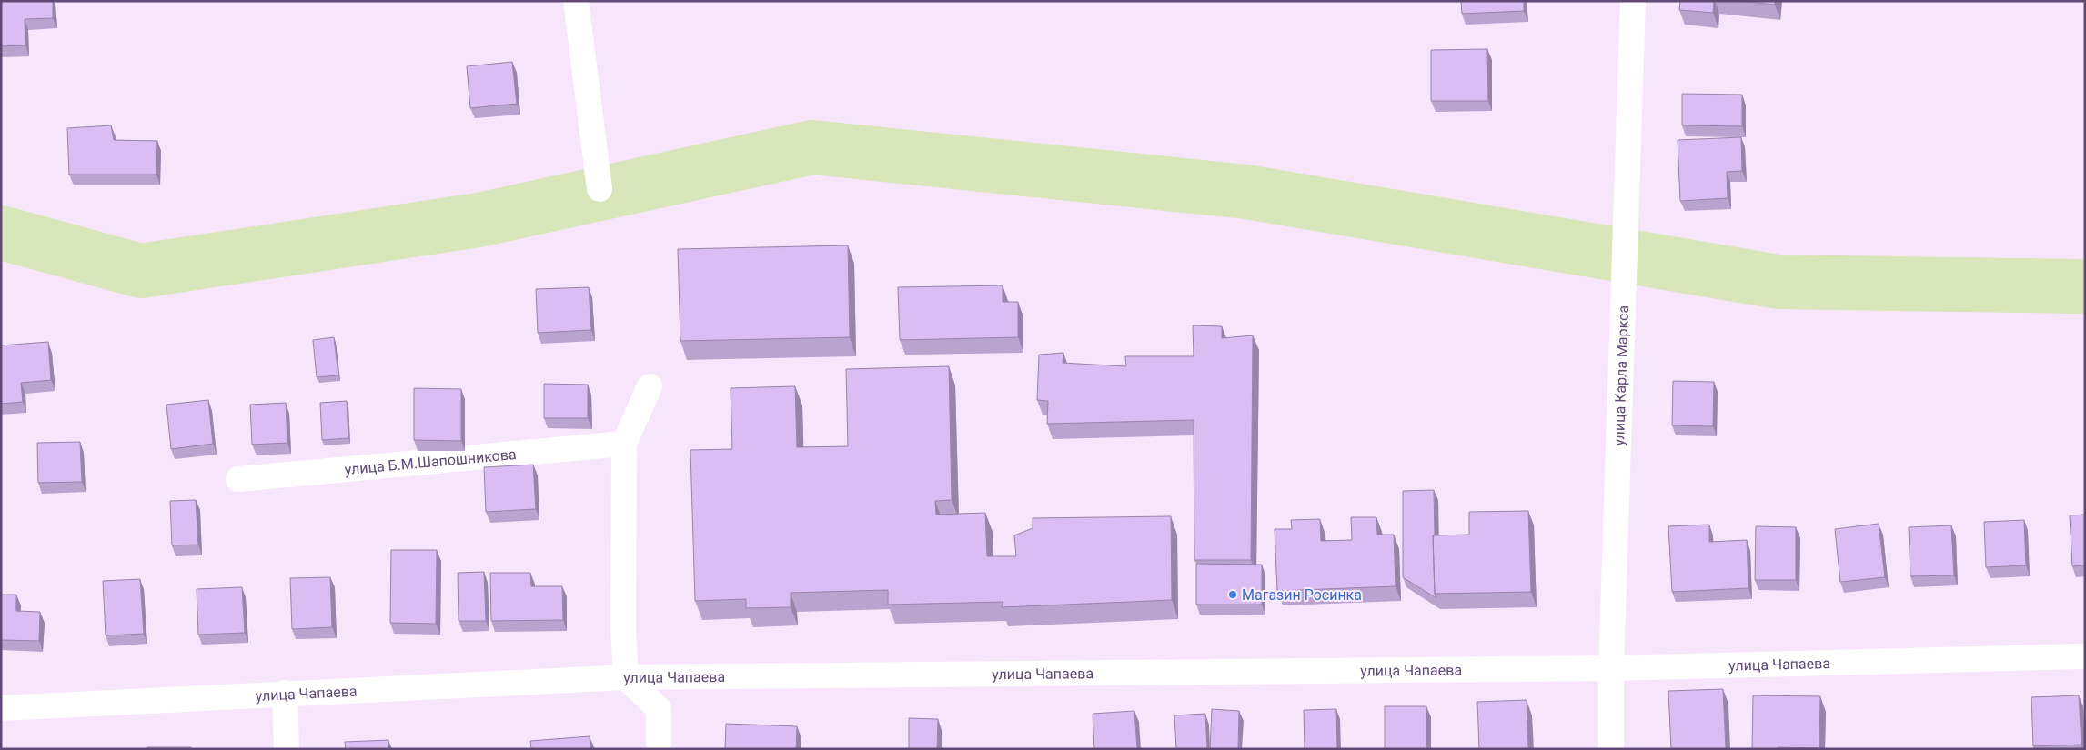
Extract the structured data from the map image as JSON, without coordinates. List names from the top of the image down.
{
  "streets": {
    "street": ["улица Карла Маркса", "улица Б.М.Шапошникова", "улица Чапаева"]
  },
  "crossings": [
    ["улица Карла Маркса", "улица Чапаева"]
  ],
  "places": ["Магазин Росинка"]
}
